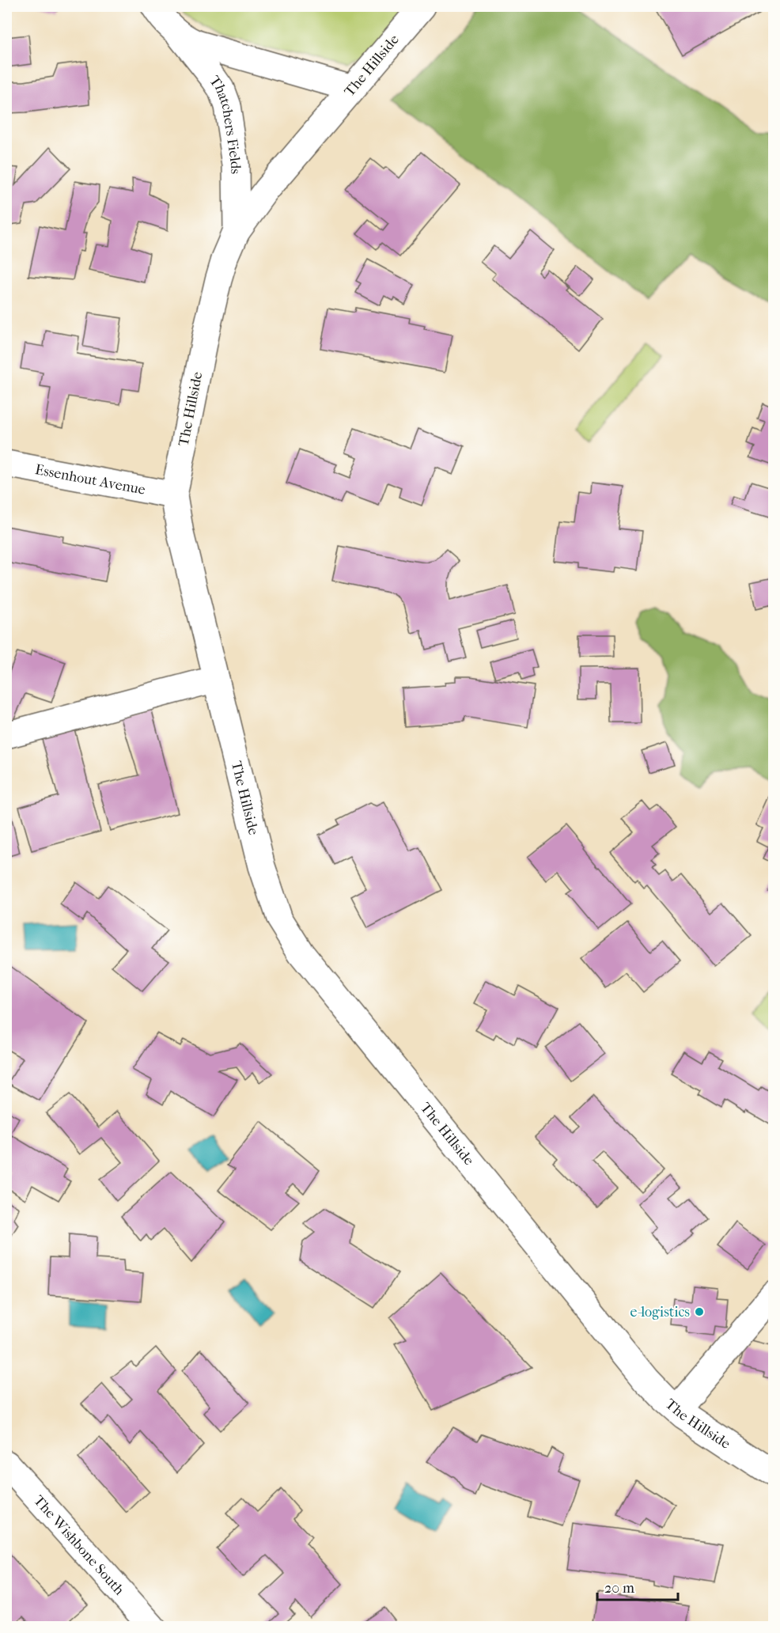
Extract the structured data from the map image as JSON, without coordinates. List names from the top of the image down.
{
  "streets": {
    "street": [
      "The Hillside",
      "Thatchers Fields",
      "Essenhout Avenue",
      "The Wishbone South"
    ]
  },
  "crossings": [
    ["The Hillside", "Thatchers Fields"],
    ["The Hillside", "Essenhout Avenue"]
  ],
  "places": ["e-logistics"],
  "scale_bar": "20 m"
}
